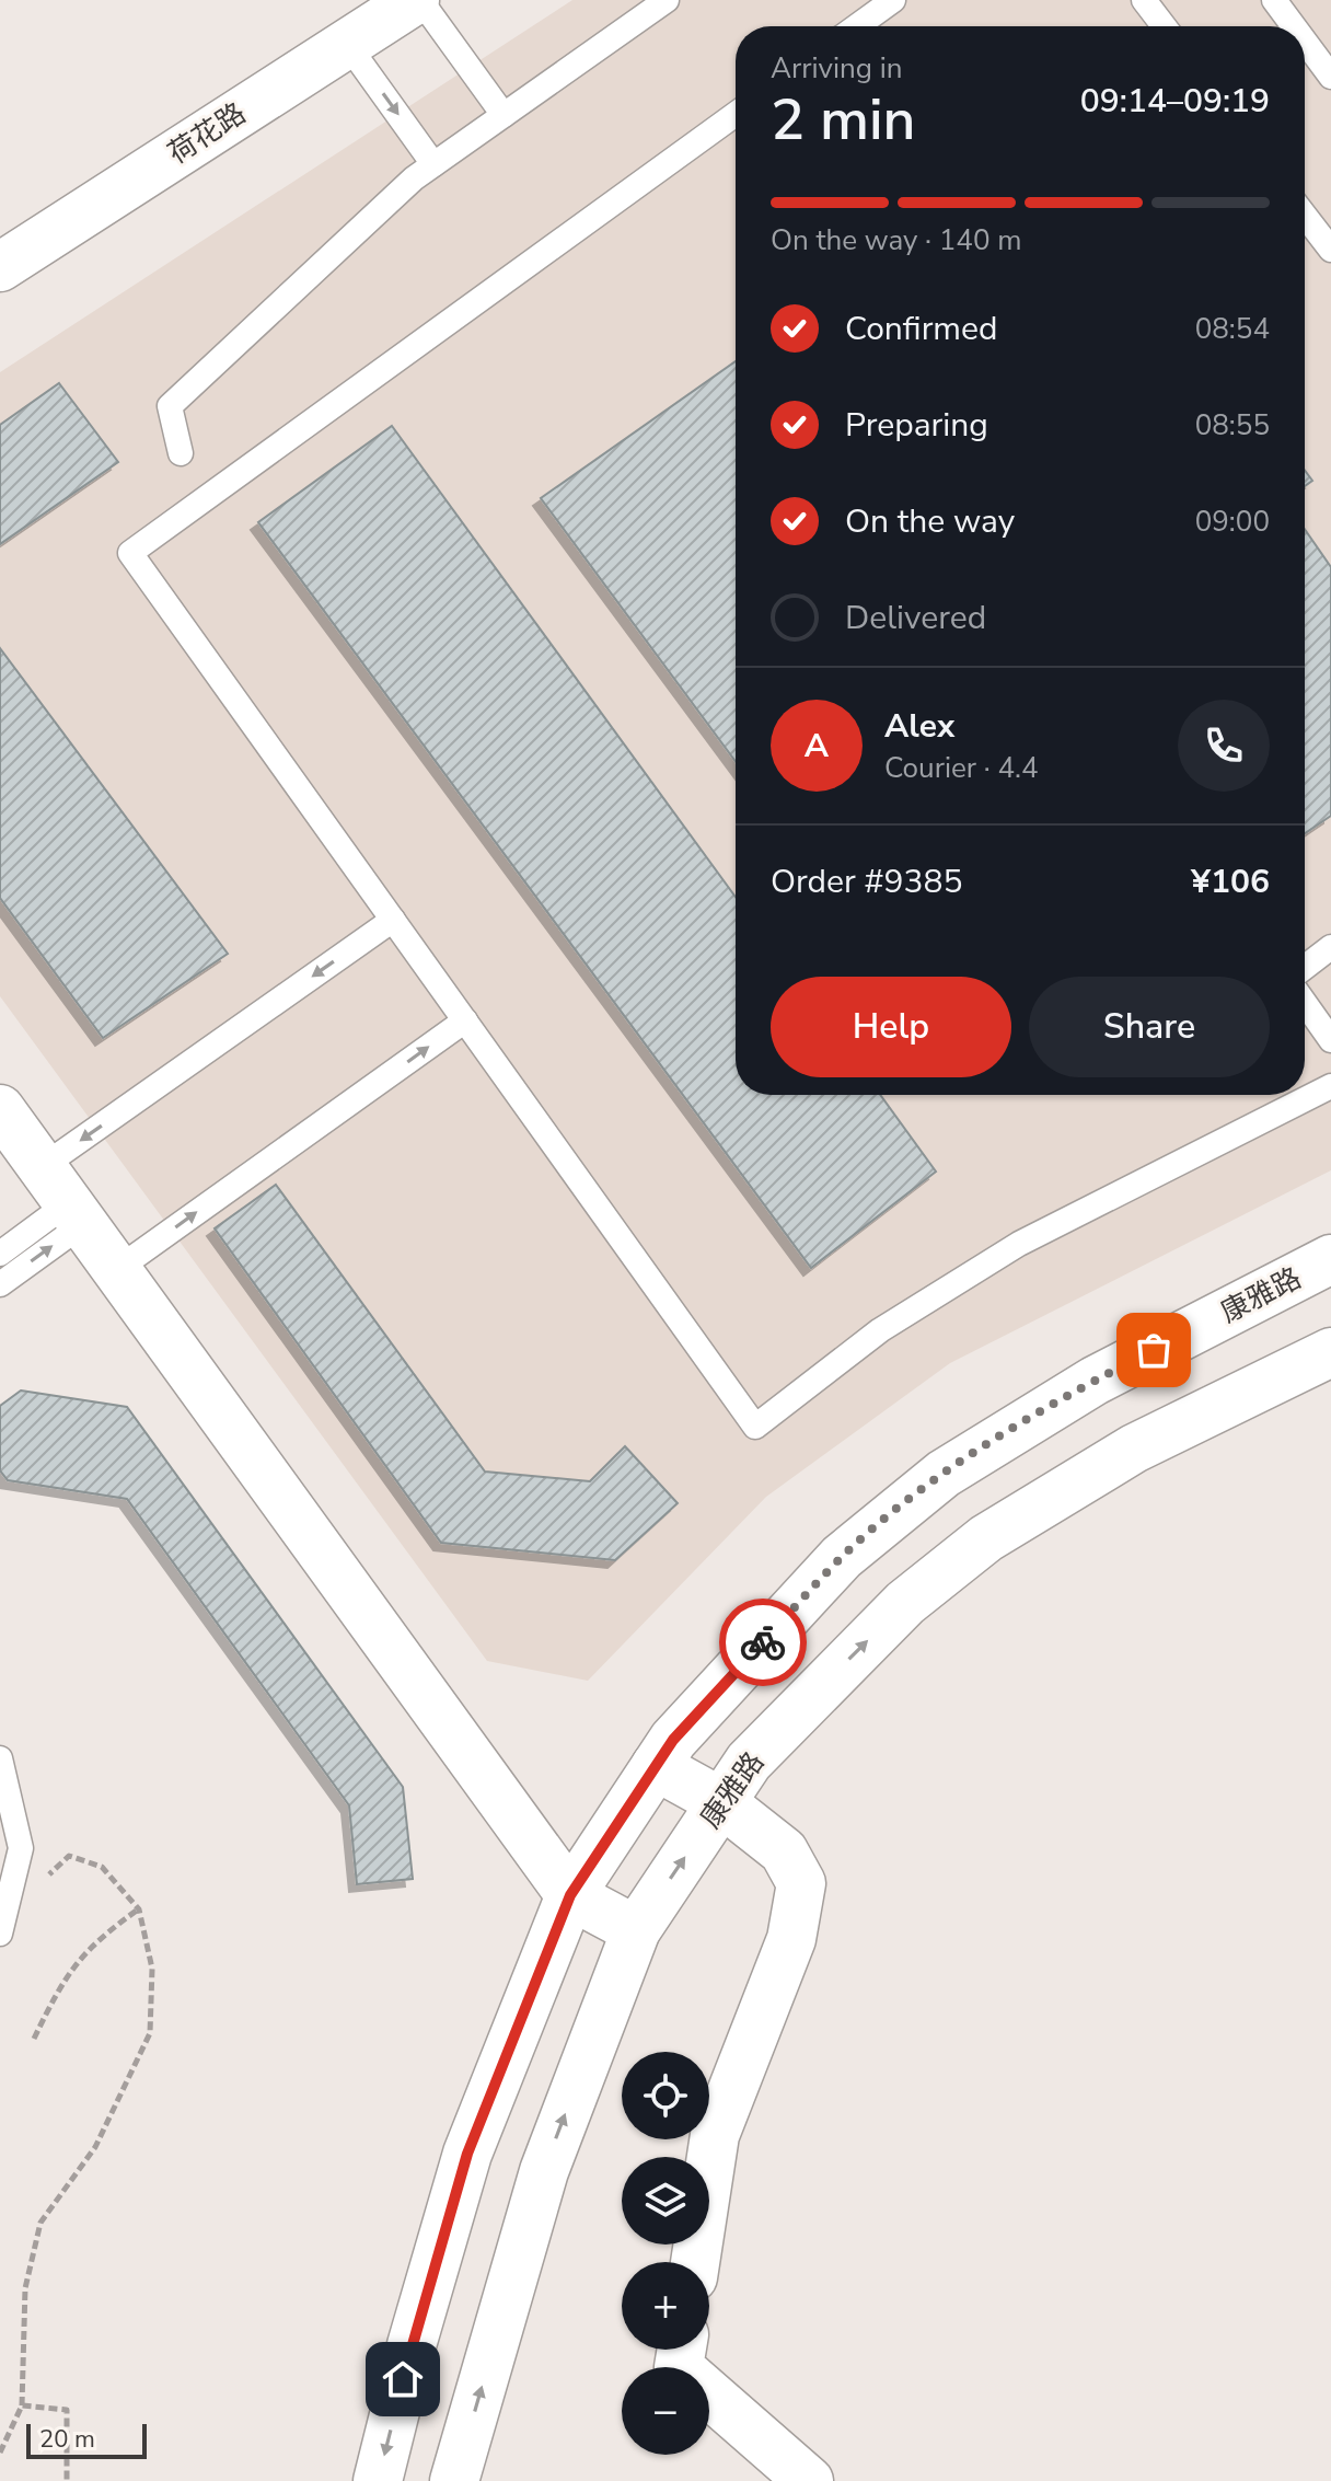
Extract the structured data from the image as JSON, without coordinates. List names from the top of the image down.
{
  "streets": {
    "main road": ["荷花路", "康雅路"]
  },
  "scale_bar": "20 m",
  "page": {
    "heading": ["2 min", "Arriving in", "09:14–09:19"],
    "panel": [
      "Alex",
      "Courier · 4.4",
      "Order #9385",
      "¥106"
    ],
    "bar": "On the way · 140 m",
    "list": [
      ["Confirmed", "08:54"],
      ["Preparing", "08:55"],
      ["On the way", "09:00"],
      "Delivered"
    ],
    "round": "A",
    "buttons": ["Help", "Share"],
    "map_buttons": ["+", "−"],
    "scale": "20 m"
  }
}
